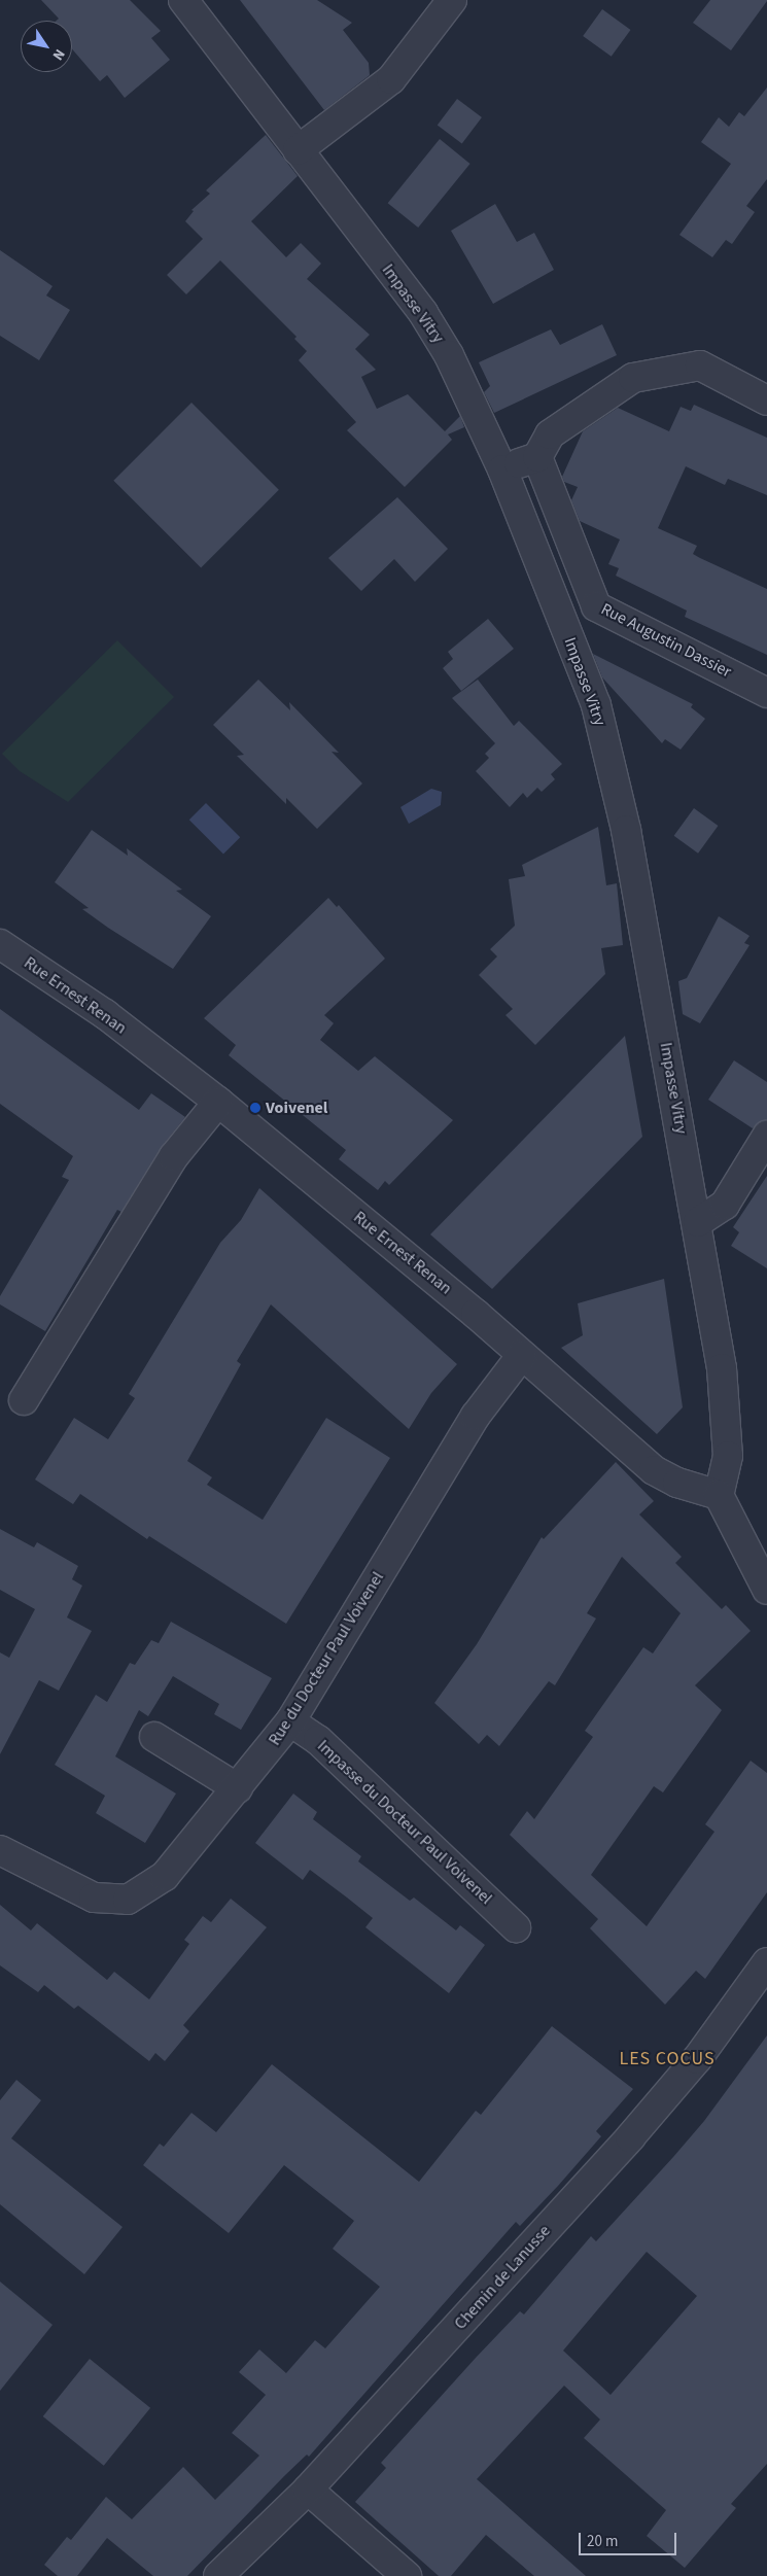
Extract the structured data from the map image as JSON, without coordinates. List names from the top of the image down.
{
  "streets": {
    "street": [
      "Impasse Vitry",
      "Rue Augustin Dassier",
      "Rue Ernest Renan",
      "Rue du Docteur Paul Voivenel",
      "Impasse du Docteur Paul Voivenel",
      "Chemin de Lanusse"
    ]
  },
  "crossings": [
    ["Impasse Vitry", "Rue Ernest Renan"],
    ["Rue Ernest Renan", "Rue du Docteur Paul Voivenel"],
    ["Rue du Docteur Paul Voivenel", "Impasse du Docteur Paul Voivenel"]
  ],
  "districts": ["LES COCUS"],
  "places": ["Voivenel"],
  "scale_bar": "20 m",
  "north": "bottom right"
}
